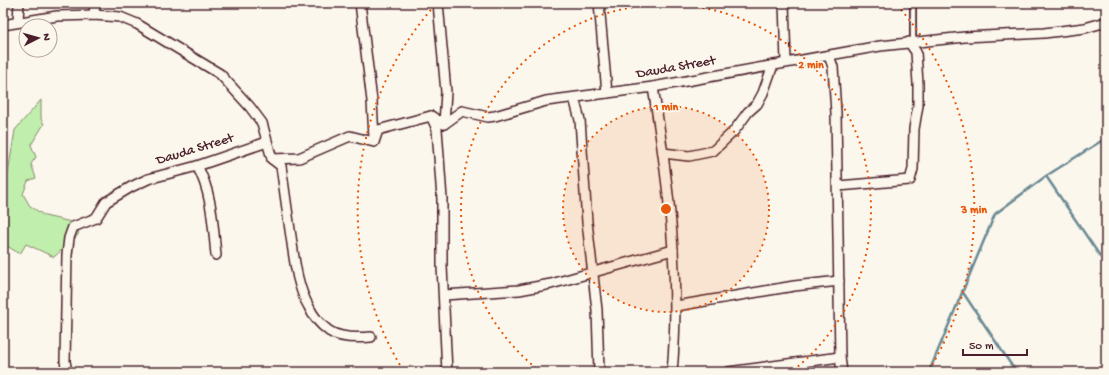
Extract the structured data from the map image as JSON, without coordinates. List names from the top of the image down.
{
  "streets": {
    "street": ["Dauda Street"]
  },
  "scale_bar": "50 m",
  "north": "right",
  "rings": ["2 min", "1 min", "3 min"]
}
